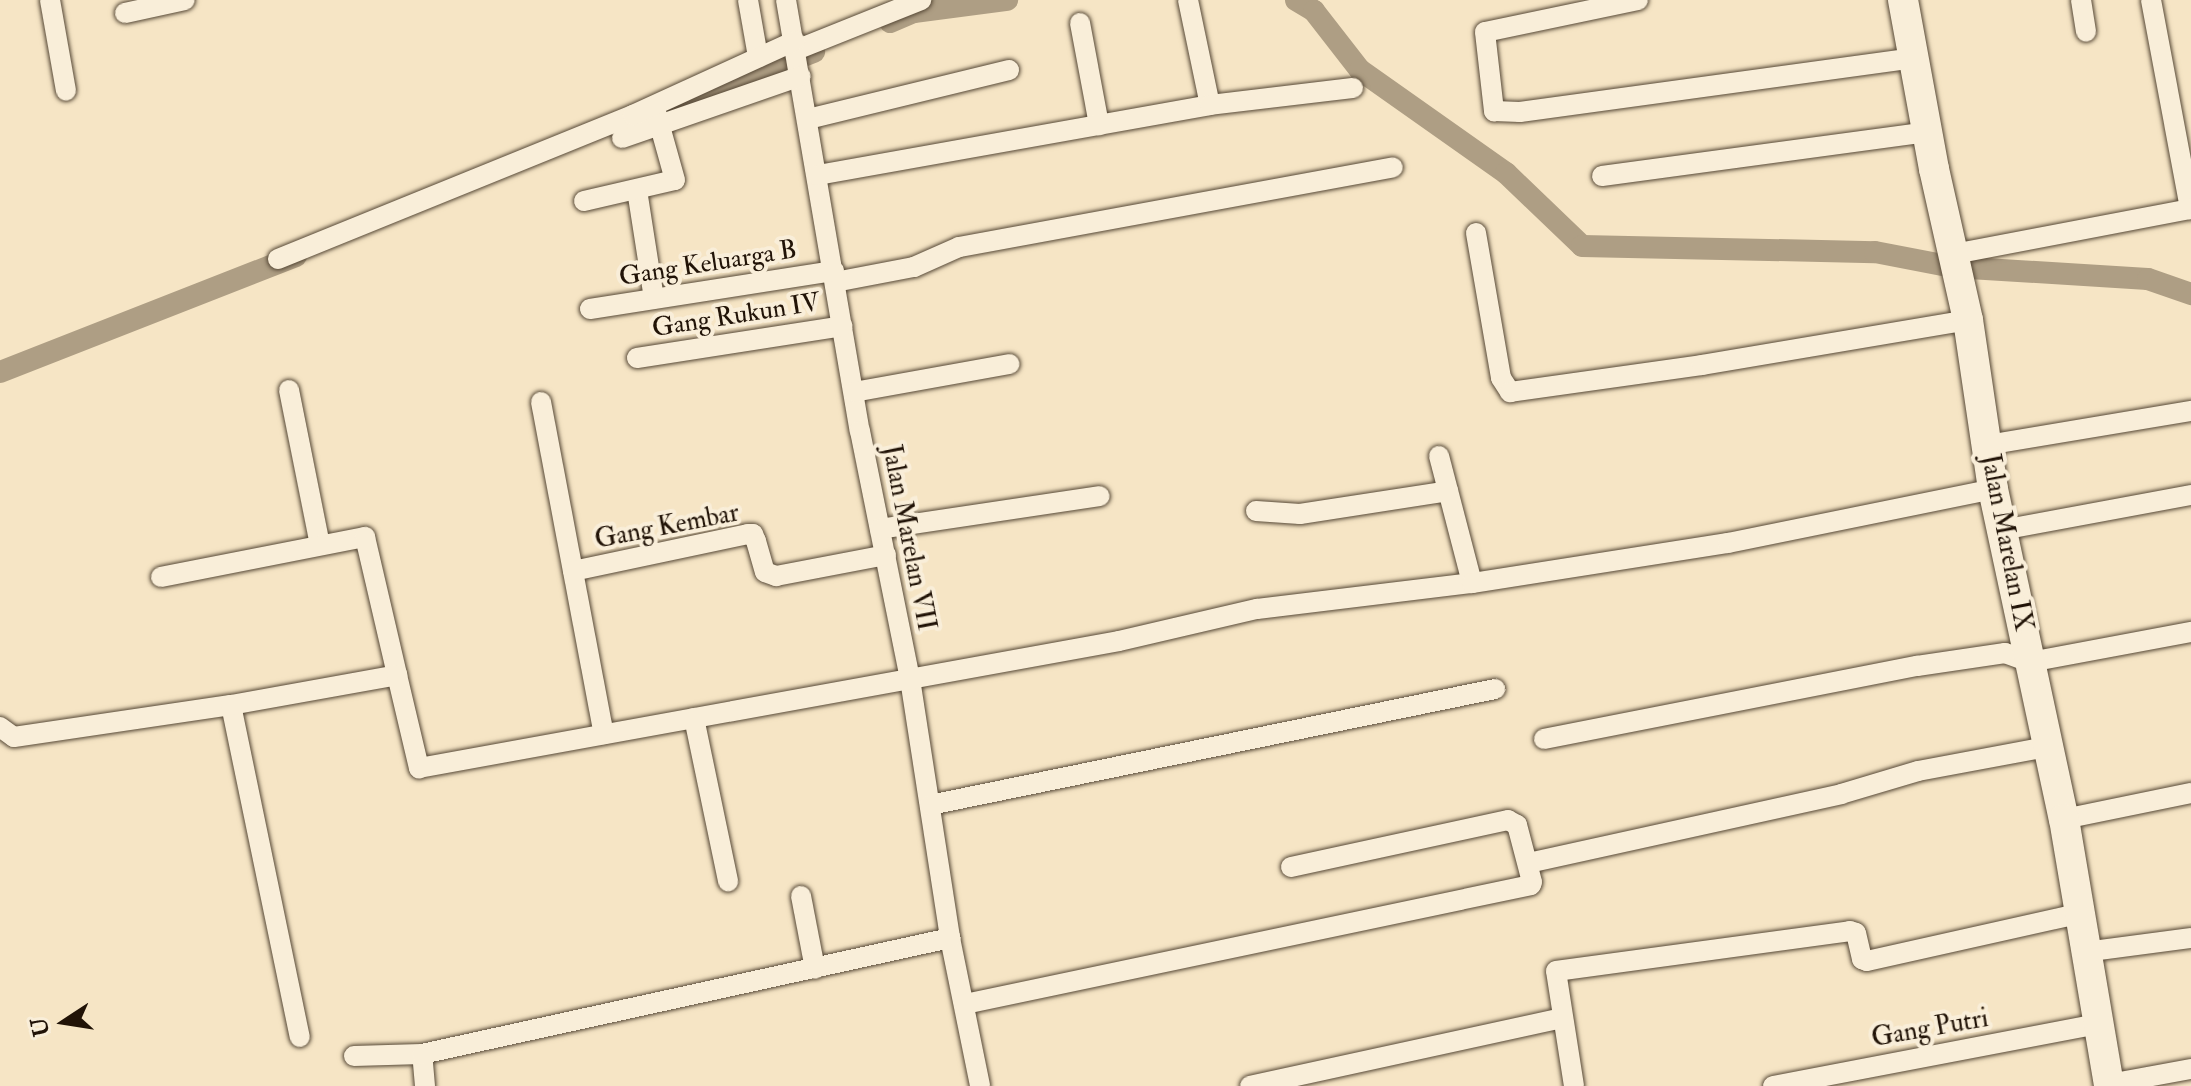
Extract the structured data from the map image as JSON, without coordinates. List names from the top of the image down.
{
  "streets": {
    "main road": ["Jalan Marelan IX"],
    "street": [
      "Gang Keluarga B",
      "Gang Rukun IV",
      "Gang Kembar",
      "Jalan Marelan VII",
      "Gang Putri"
    ]
  },
  "crossings": [
    ["Gang Keluarga B", "Jalan Marelan VII"],
    ["Gang Rukun IV", "Jalan Marelan VII"],
    ["Gang Kembar", "Jalan Marelan VII"],
    ["Jalan Marelan IX", "Gang Putri"]
  ],
  "north": "left"
}
